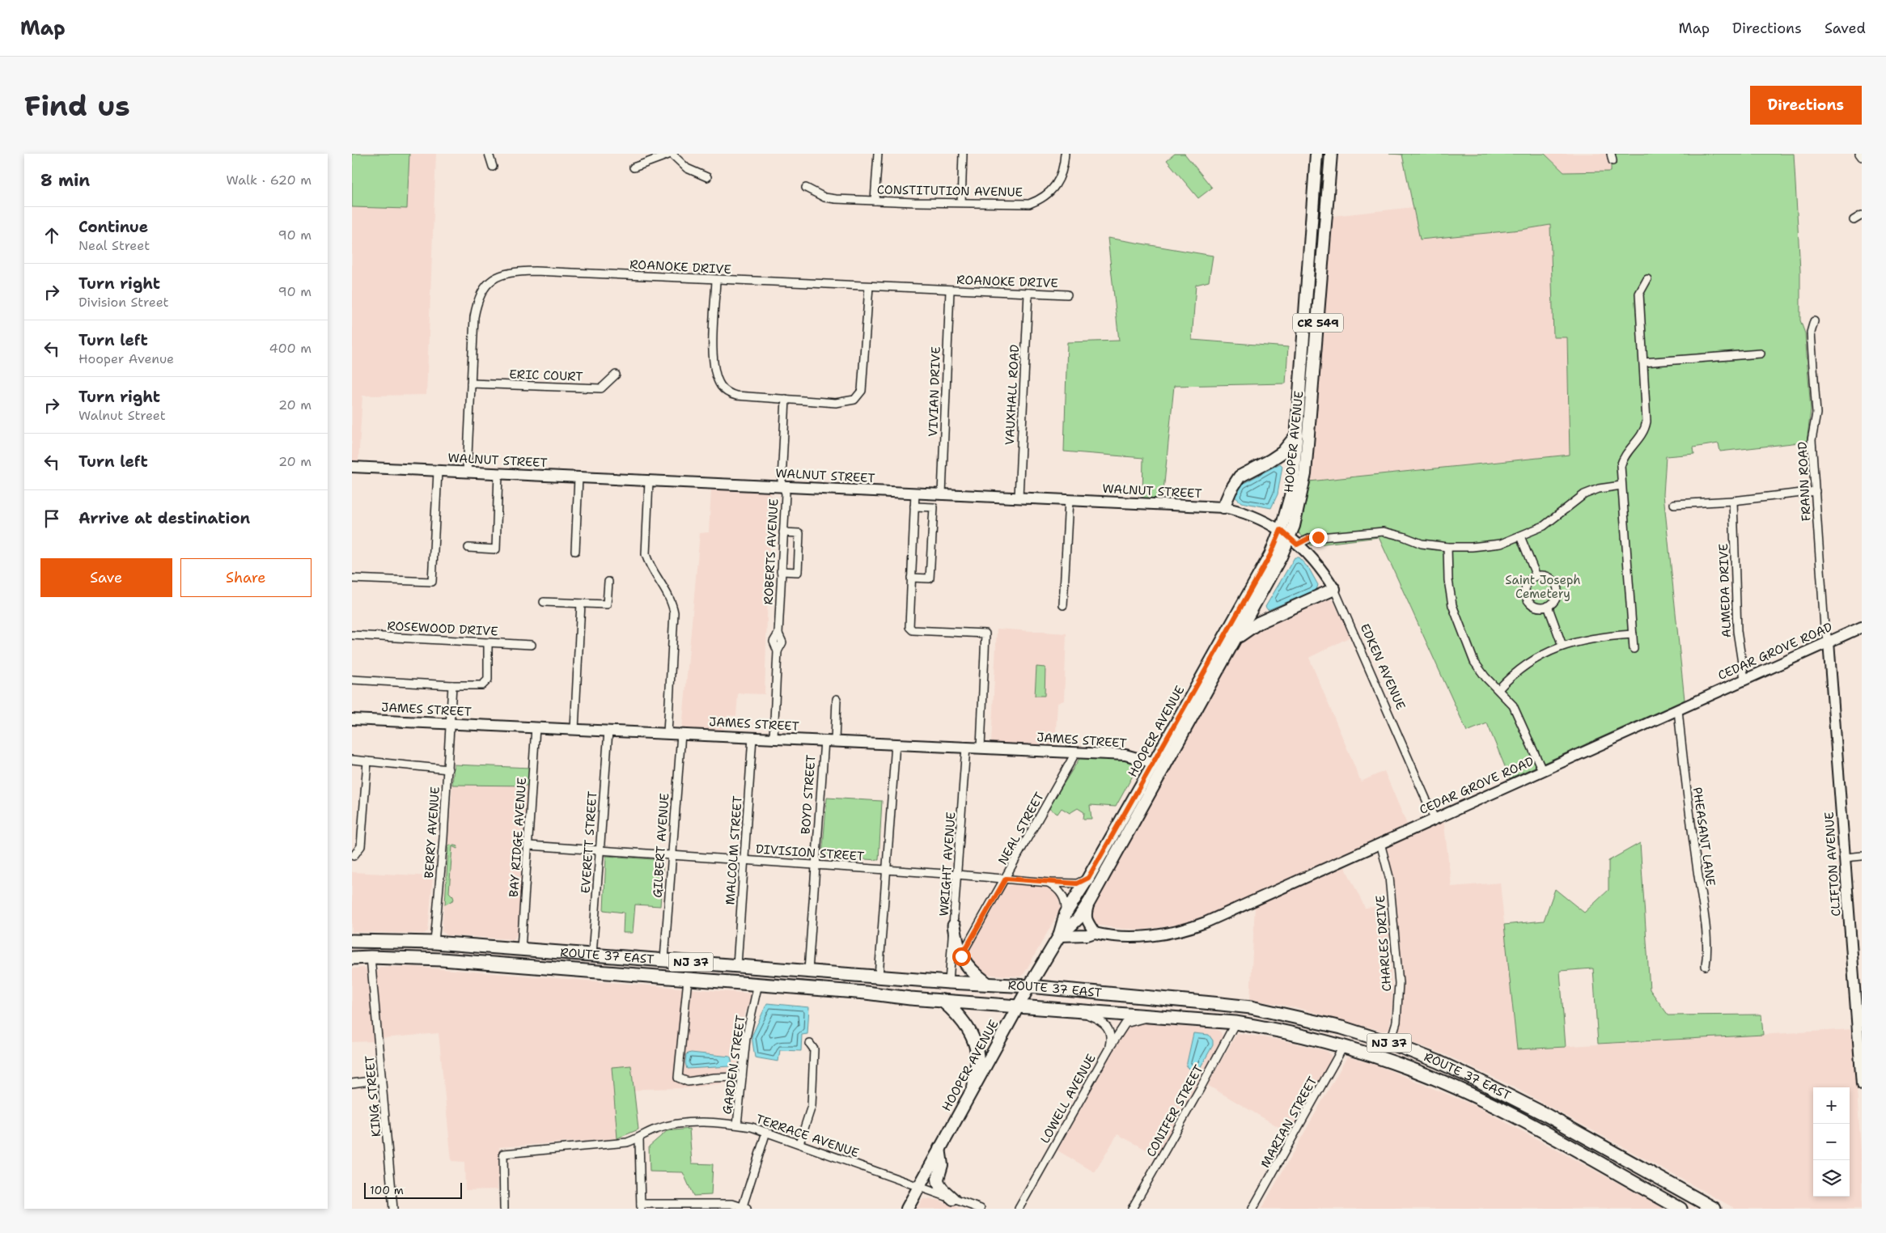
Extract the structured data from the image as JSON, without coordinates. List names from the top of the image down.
{
  "streets": {
    "highway": ["ROUTE 37 EAST", "NJ 37"],
    "main road": ["CR 549", "HOOPER AVENUE"],
    "street": [
      "CONSTITUTION AVENUE",
      "ROANOKE DRIVE",
      "ERIC COURT",
      "VIVIAN DRIVE",
      "VAUXHALL ROAD",
      "WALNUT STREET",
      "FRANN ROAD",
      "ROBERTS AVENUE",
      "ALMEDA DRIVE",
      "ROSEWOOD DRIVE",
      "CEDAR GROVE ROAD",
      "EDKEN AVENUE",
      "JAMES STREET",
      "BOYD STREET",
      "NEAL STREET",
      "BERRY AVENUE",
      "PHEASANT LANE",
      "BAY RIDGE AVENUE",
      "EVERETT STREET",
      "GILBERT AVENUE",
      "MALCOLM STREET",
      "DIVISION STREET",
      "WRIGHT AVENUE",
      "CLIFTON AVENUE",
      "CHARLES DRIVE",
      "GARDEN STREET",
      "KING STREET",
      "LOWELL AVENUE",
      "CONIFER STREET",
      "MARIAN STREET",
      "TERRACE AVENUE"
    ]
  },
  "crossings": [
    ["ROANOKE DRIVE", "ERIC COURT"],
    ["ROANOKE DRIVE", "VIVIAN DRIVE"],
    ["ROANOKE DRIVE", "VAUXHALL ROAD"],
    ["ROANOKE DRIVE", "WALNUT STREET"],
    ["VIVIAN DRIVE", "WALNUT STREET"],
    ["VAUXHALL ROAD", "WALNUT STREET"],
    ["HOOPER AVENUE", "WALNUT STREET"],
    ["HOOPER AVENUE", "CEDAR GROVE ROAD"],
    ["HOOPER AVENUE", "EDKEN AVENUE"],
    ["HOOPER AVENUE", "JAMES STREET"],
    ["HOOPER AVENUE", "NEAL STREET"],
    ["HOOPER AVENUE", "DIVISION STREET"],
    ["HOOPER AVENUE", "ROUTE 37 EAST"],
    ["HOOPER AVENUE", "TERRACE AVENUE"],
    ["WALNUT STREET", "ROBERTS AVENUE"],
    ["WALNUT STREET", "EDKEN AVENUE"],
    ["FRANN ROAD", "CEDAR GROVE ROAD"],
    ["FRANN ROAD", "CLIFTON AVENUE"],
    ["ROBERTS AVENUE", "JAMES STREET"],
    ["ALMEDA DRIVE", "CEDAR GROVE ROAD"],
    ["CEDAR GROVE ROAD", "EDKEN AVENUE"],
    ["CEDAR GROVE ROAD", "NEAL STREET"],
    ["CEDAR GROVE ROAD", "PHEASANT LANE"],
    ["CEDAR GROVE ROAD", "DIVISION STREET"],
    ["CEDAR GROVE ROAD", "CLIFTON AVENUE"],
    ["CEDAR GROVE ROAD", "CHARLES DRIVE"],
    ["CEDAR GROVE ROAD", "ROUTE 37 EAST"],
    ["JAMES STREET", "BOYD STREET"],
    ["JAMES STREET", "NEAL STREET"],
    ["JAMES STREET", "BERRY AVENUE"],
    ["JAMES STREET", "BAY RIDGE AVENUE"],
    ["JAMES STREET", "EVERETT STREET"],
    ["JAMES STREET", "GILBERT AVENUE"],
    ["JAMES STREET", "MALCOLM STREET"],
    ["JAMES STREET", "WRIGHT AVENUE"],
    ["BOYD STREET", "DIVISION STREET"],
    ["BOYD STREET", "ROUTE 37 EAST"],
    ["NEAL STREET", "DIVISION STREET"],
    ["NEAL STREET", "ROUTE 37 EAST"],
    ["BERRY AVENUE", "ROUTE 37 EAST"],
    ["BAY RIDGE AVENUE", "DIVISION STREET"],
    ["BAY RIDGE AVENUE", "ROUTE 37 EAST"],
    ["EVERETT STREET", "DIVISION STREET"],
    ["EVERETT STREET", "ROUTE 37 EAST"],
    ["GILBERT AVENUE", "DIVISION STREET"],
    ["GILBERT AVENUE", "ROUTE 37 EAST"],
    ["MALCOLM STREET", "DIVISION STREET"],
    ["MALCOLM STREET", "ROUTE 37 EAST"],
    ["DIVISION STREET", "WRIGHT AVENUE"],
    ["DIVISION STREET", "ROUTE 37 EAST"],
    ["WRIGHT AVENUE", "ROUTE 37 EAST"],
    ["CHARLES DRIVE", "ROUTE 37 EAST"],
    ["ROUTE 37 EAST", "GARDEN STREET"],
    ["ROUTE 37 EAST", "KING STREET"],
    ["ROUTE 37 EAST", "LOWELL AVENUE"],
    ["ROUTE 37 EAST", "CONIFER STREET"],
    ["ROUTE 37 EAST", "MARIAN STREET"],
    ["GARDEN STREET", "TERRACE AVENUE"]
  ],
  "parks": ["Saint Joseph Cemetery"],
  "scale_bar": "100 m",
  "page": {
    "header": "Map",
    "nav": ["Map", "Directions", "Saved"],
    "buttons": [
      "Directions",
      ["Save", "Share"]
    ],
    "title": "Find us",
    "heading": ["8 min", "Walk · 620 m"],
    "list": [
      ["Continue", "Neal Street", "90 m"],
      ["Turn right", "Division Street", "90 m"],
      ["Turn left", "Hooper Avenue", "400 m"],
      ["Turn right", "Walnut Street", "20 m"],
      ["Turn left", "20 m"],
      "Arrive at destination"
    ],
    "map_buttons": ["+", "−"],
    "scale": "100 m"
  }
}
